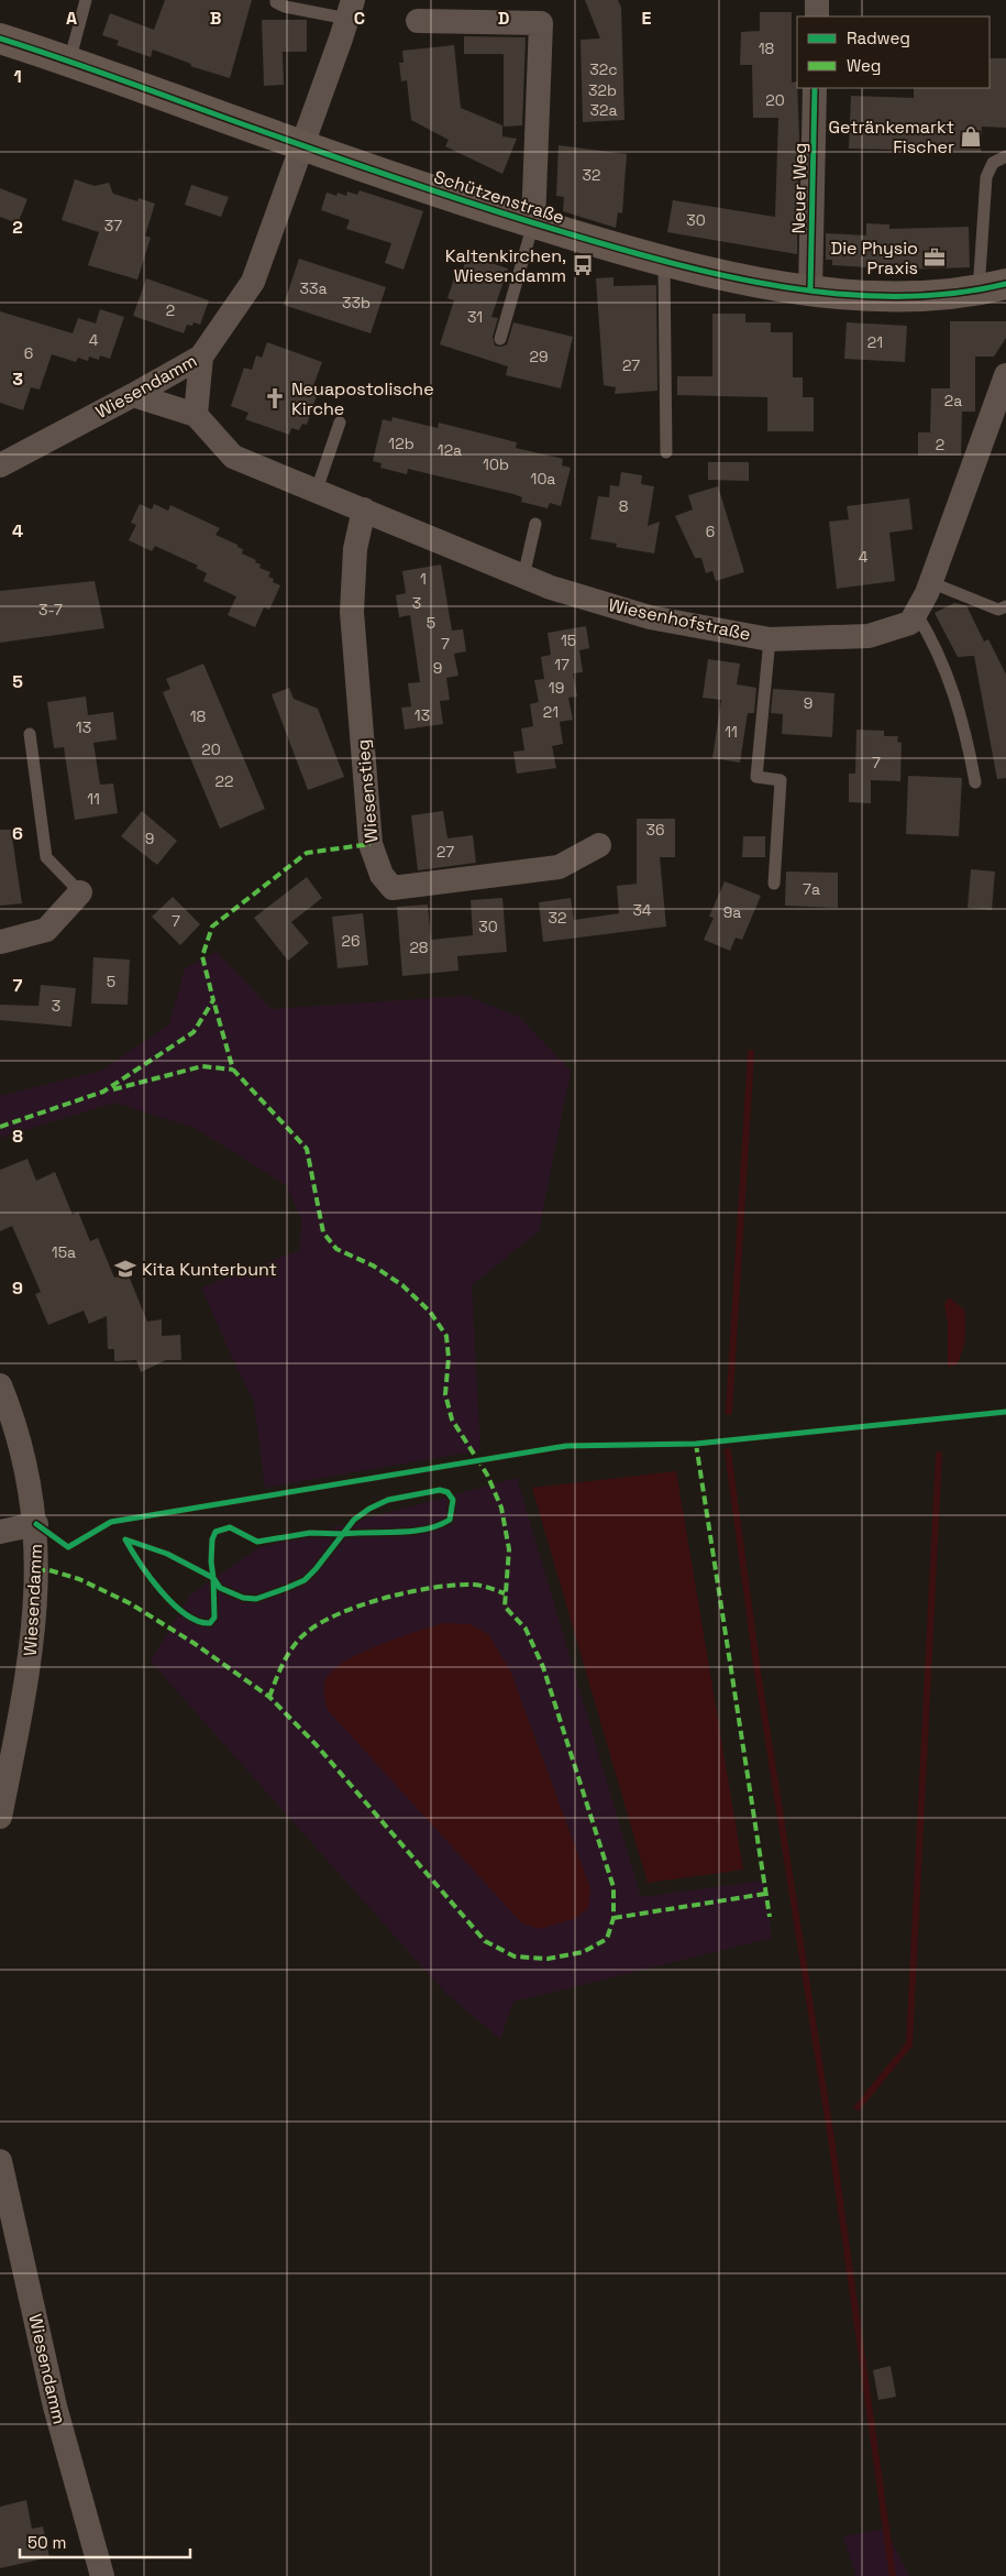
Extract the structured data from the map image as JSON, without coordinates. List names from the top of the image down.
{
  "streets": {
    "main road": ["Schützenstraße"],
    "street": [
      "Neuer Weg",
      "Wiesendamm",
      "Wiesenhofstraße",
      "Wiesenstieg"
    ]
  },
  "crossings": [
    ["Neuer Weg", "Schützenstraße"],
    ["Schützenstraße", "Wiesendamm"],
    ["Wiesenhofstraße", "Wiesenstieg"]
  ],
  "places": {
    "shop": ["Getränkemarkt Fischer"],
    "office": ["Die Physio Praxis"],
    "bus stop": ["Kaltenkirchen, Wiesendamm"],
    "church": ["Neuapostolische Kirche"],
    "school or university": ["Kita Kunterbunt"]
  },
  "house_numbers": [
    "18",
    "32c",
    "32b",
    "20",
    "32a",
    "32",
    "30",
    "37",
    "33a",
    "33b",
    "2",
    "31",
    "4",
    "21",
    "6",
    "29",
    "27",
    "2a",
    "12b",
    "2",
    "12a",
    "10b",
    "10a",
    "8",
    "6",
    "4",
    "1",
    "3",
    "3-7",
    "5",
    "15",
    "7",
    "17",
    "9",
    "19",
    "9",
    "21",
    "13",
    "18",
    "13",
    "11",
    "20",
    "7",
    "22",
    "11",
    "36",
    "9",
    "27",
    "7a",
    "34",
    "9a",
    "32",
    "7",
    "30",
    "26",
    "28",
    "5",
    "3",
    "15a"
  ],
  "legend": ["Radweg", "Weg"],
  "scale_bar": "50 m",
  "grid": {
    "columns": [
      "A",
      "B",
      "C",
      "D",
      "E"
    ],
    "rows": [
      "1",
      "2",
      "3",
      "4",
      "5",
      "6",
      "7",
      "8",
      "9"
    ]
  }
}
